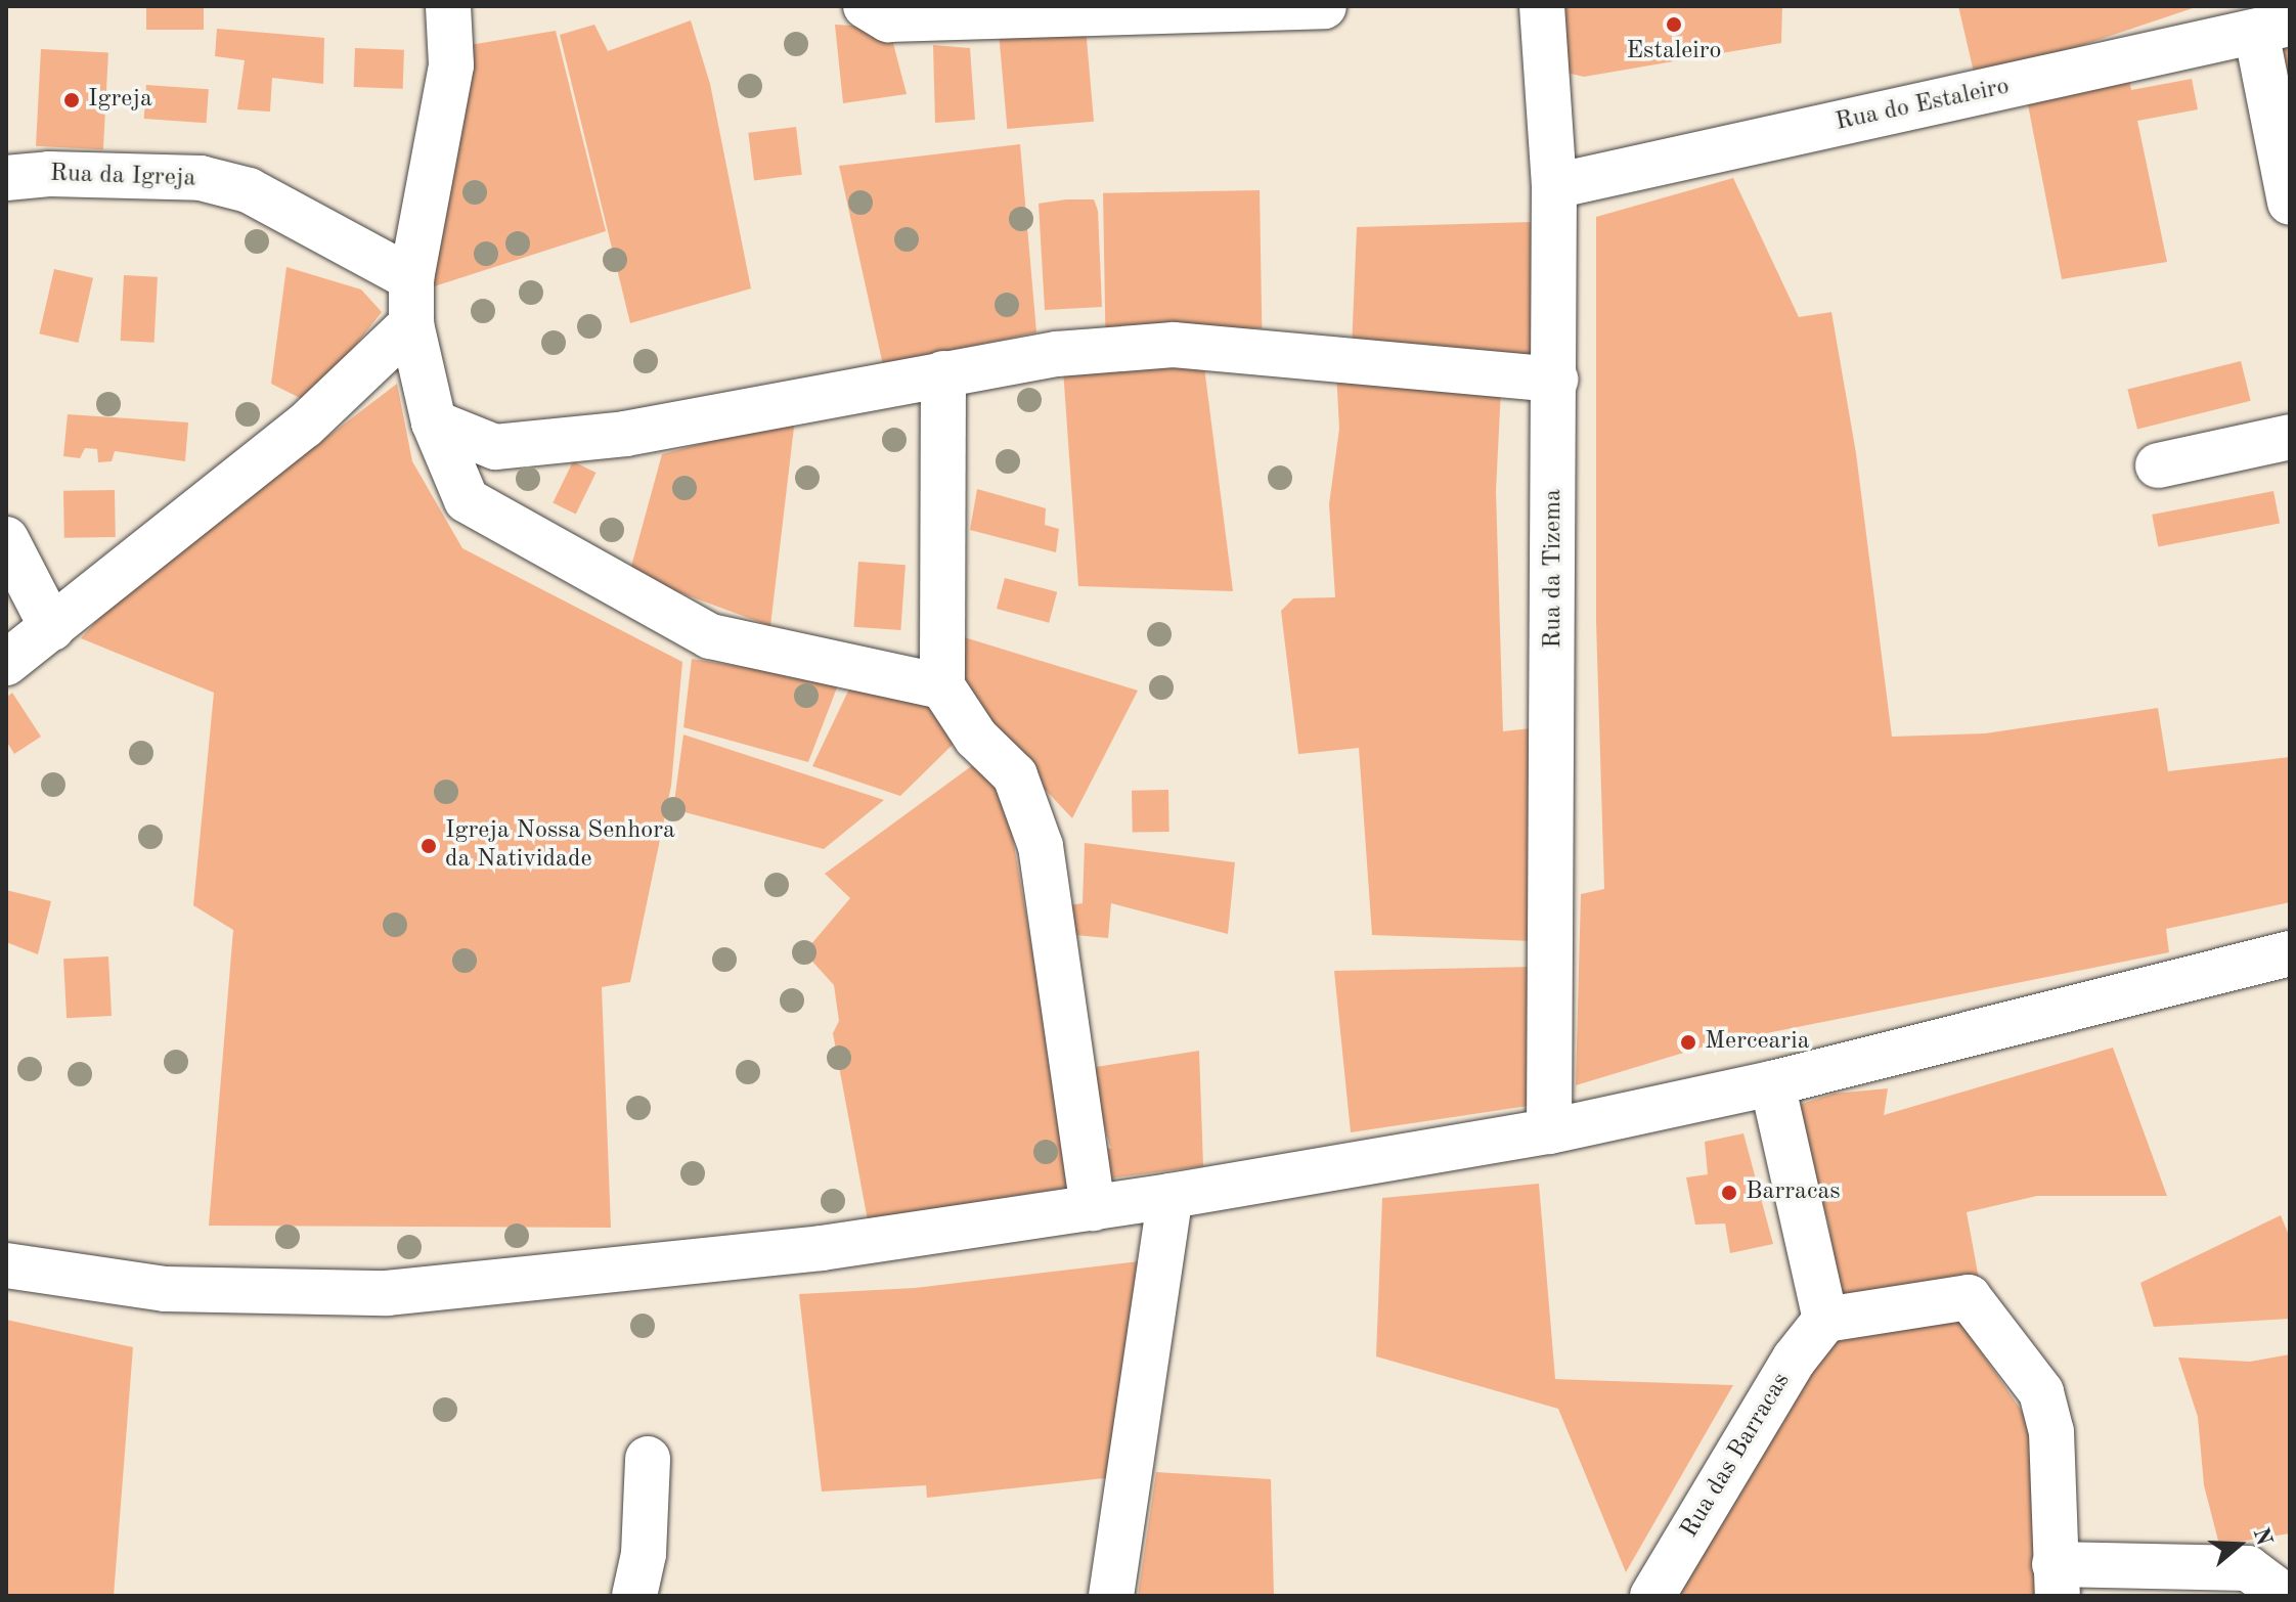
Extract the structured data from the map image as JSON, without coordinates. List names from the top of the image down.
{
  "streets": {
    "street": [
      "Rua do Estaleiro",
      "Rua da Igreja",
      "Rua da Tizema",
      "Rua das Barracas"
    ]
  },
  "crossings": [
    ["Rua do Estaleiro", "Rua da Tizema"]
  ],
  "places": [
    "Estaleiro",
    "Igreja",
    "Igreja Nossa Senhora da Natividade",
    "Mercearia",
    "Barracas"
  ],
  "north": "right"
}
